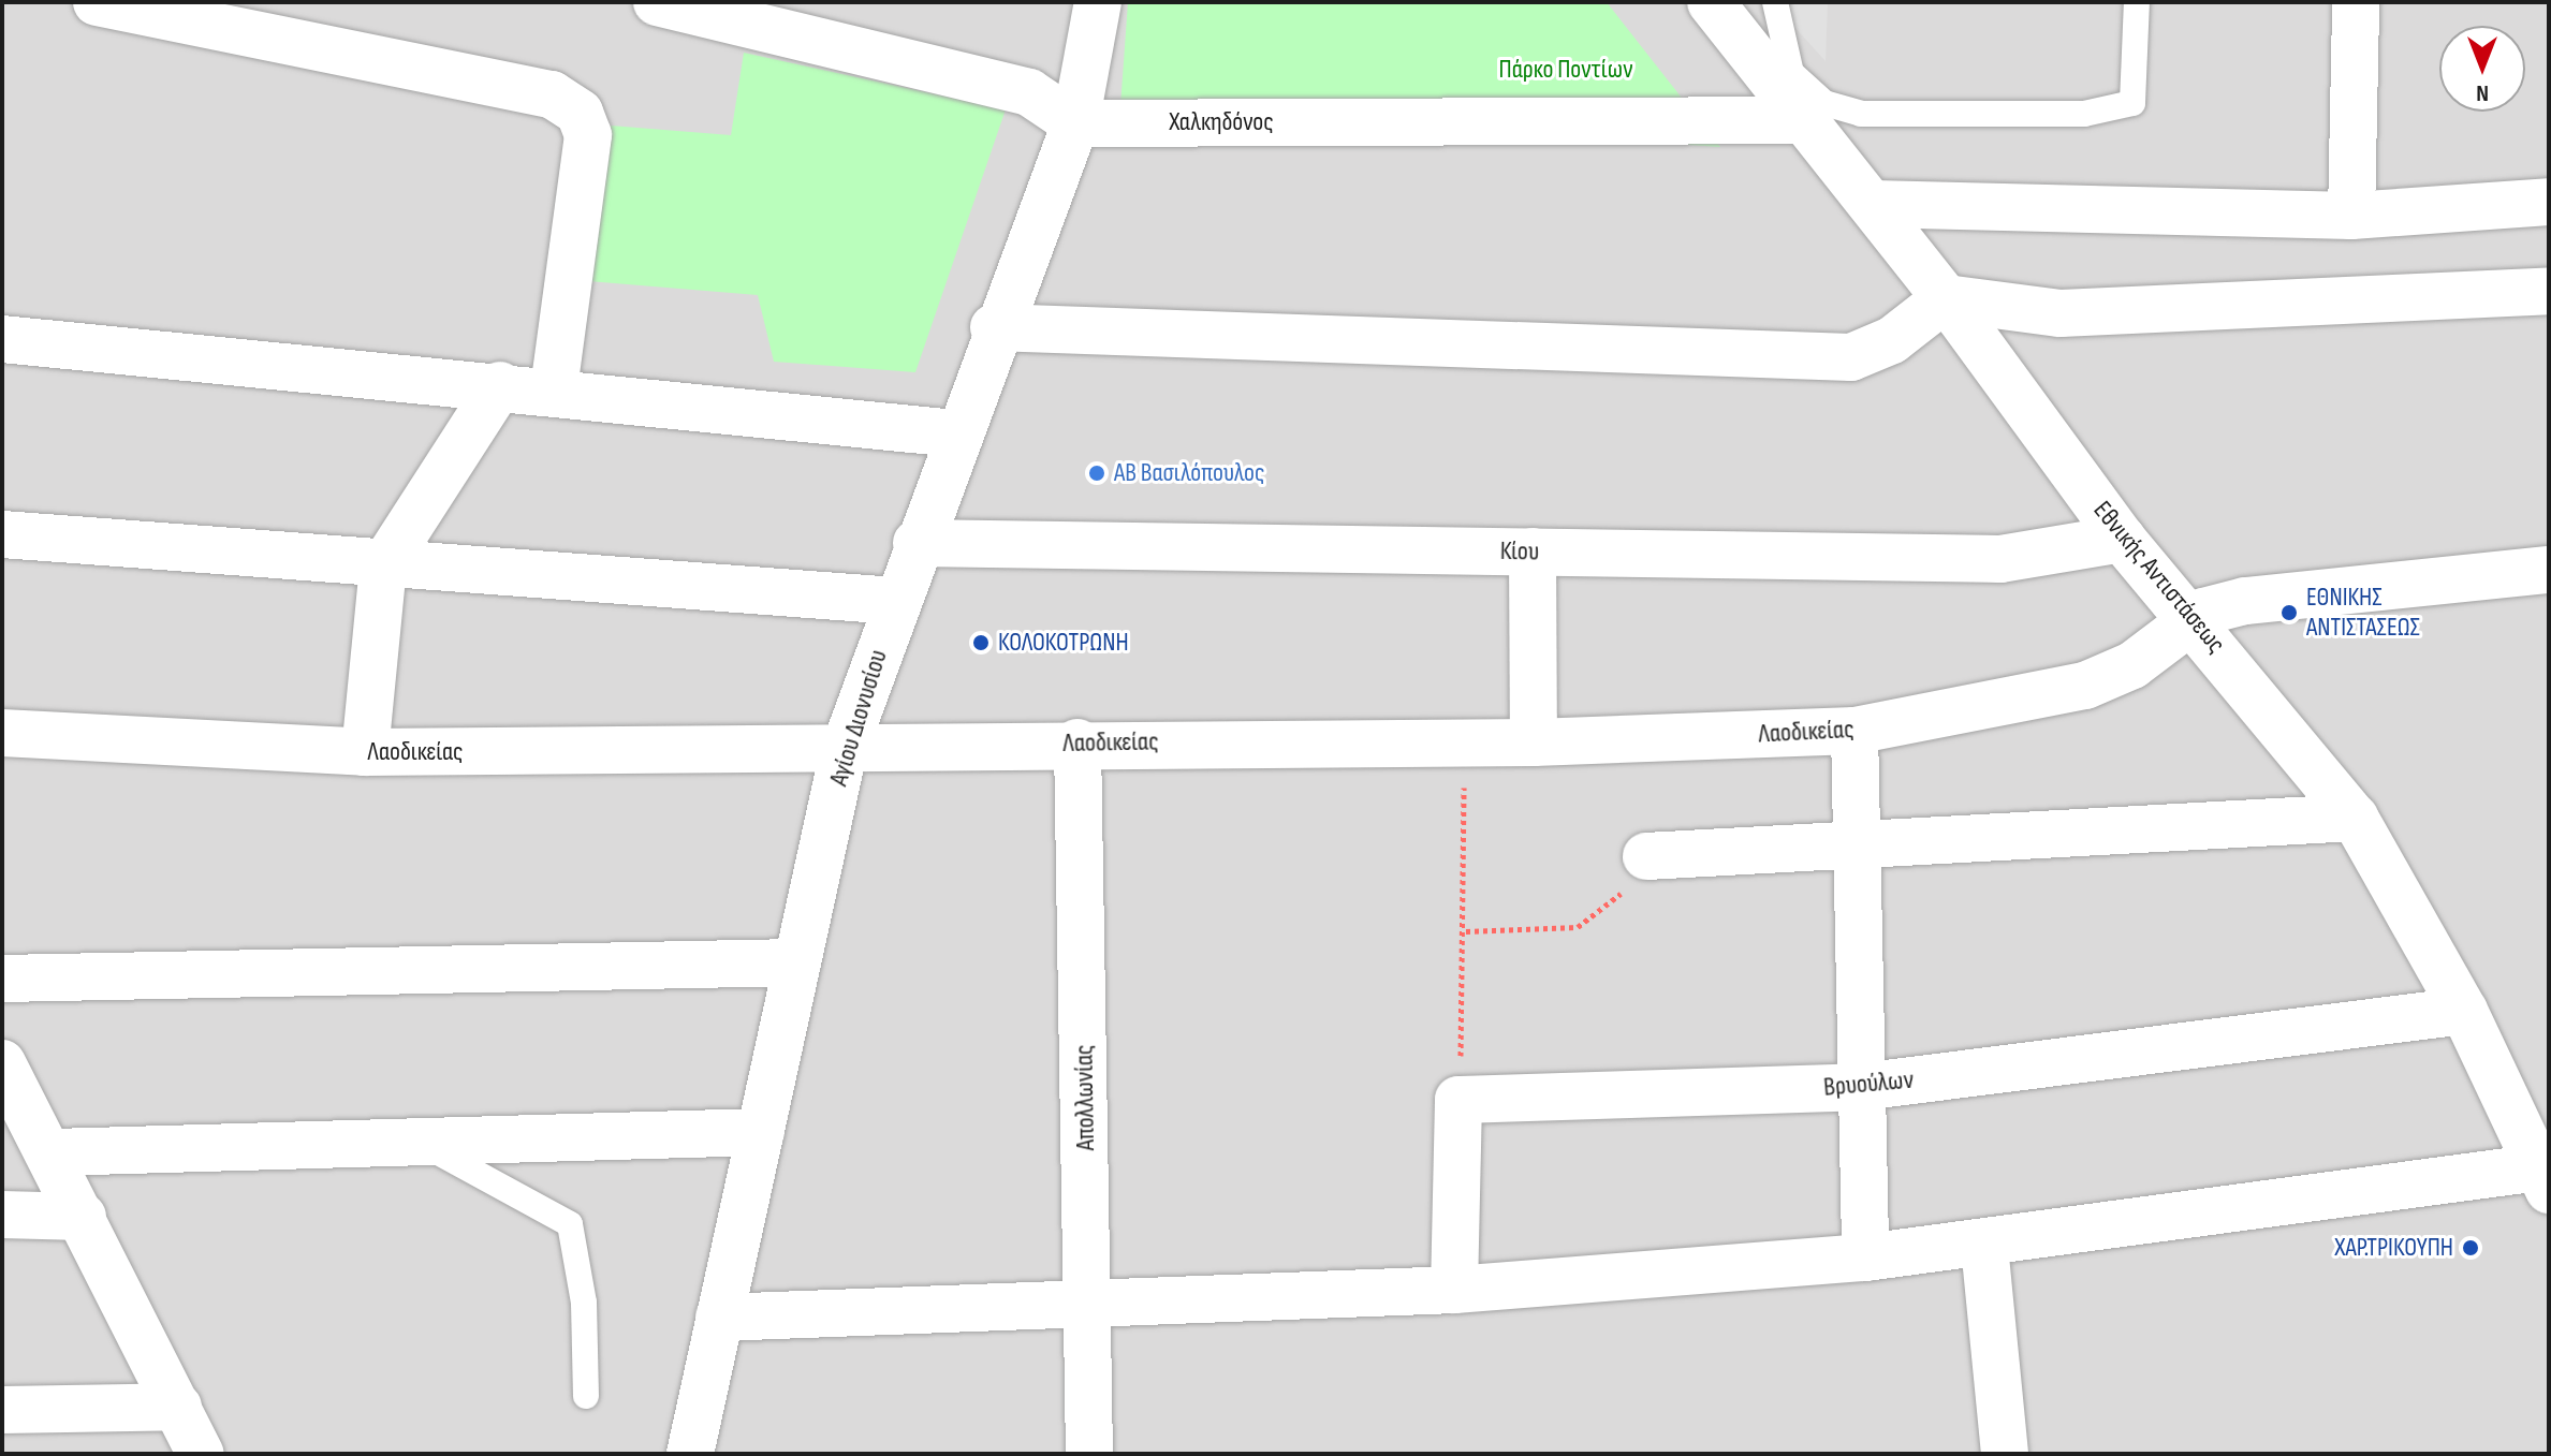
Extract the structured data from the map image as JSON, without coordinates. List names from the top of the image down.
{
  "streets": {
    "street": [
      "Χαλκηδόνος",
      "Κίου",
      "Εθνικής Αντιστάσεως",
      "Αγίου Διονυσίου",
      "Λαοδικείας",
      "Βρυούλων",
      "Απολλωνίας"
    ]
  },
  "crossings": [
    ["Χαλκηδόνος", "Εθνικής Αντιστάσεως"],
    ["Χαλκηδόνος", "Αγίου Διονυσίου"],
    ["Κίου", "Εθνικής Αντιστάσεως"],
    ["Κίου", "Αγίου Διονυσίου"],
    ["Εθνικής Αντιστάσεως", "Λαοδικείας"],
    ["Εθνικής Αντιστάσεως", "Βρυούλων"],
    ["Αγίου Διονυσίου", "Λαοδικείας"],
    ["Λαοδικείας", "Απολλωνίας"]
  ],
  "parks": ["Πάρκο Ποντίων"],
  "places": [
    "ΑΒ Βασιλόπουλος",
    "ΕΘΝΙΚΗΣ ΑΝΤΙΣΤΑΣΕΩΣ",
    "ΚΟΛΟΚΟΤΡΩΝΗ",
    "ΧΑΡ.ΤΡΙΚΟΥΠΗ"
  ],
  "north": "bottom"
}
